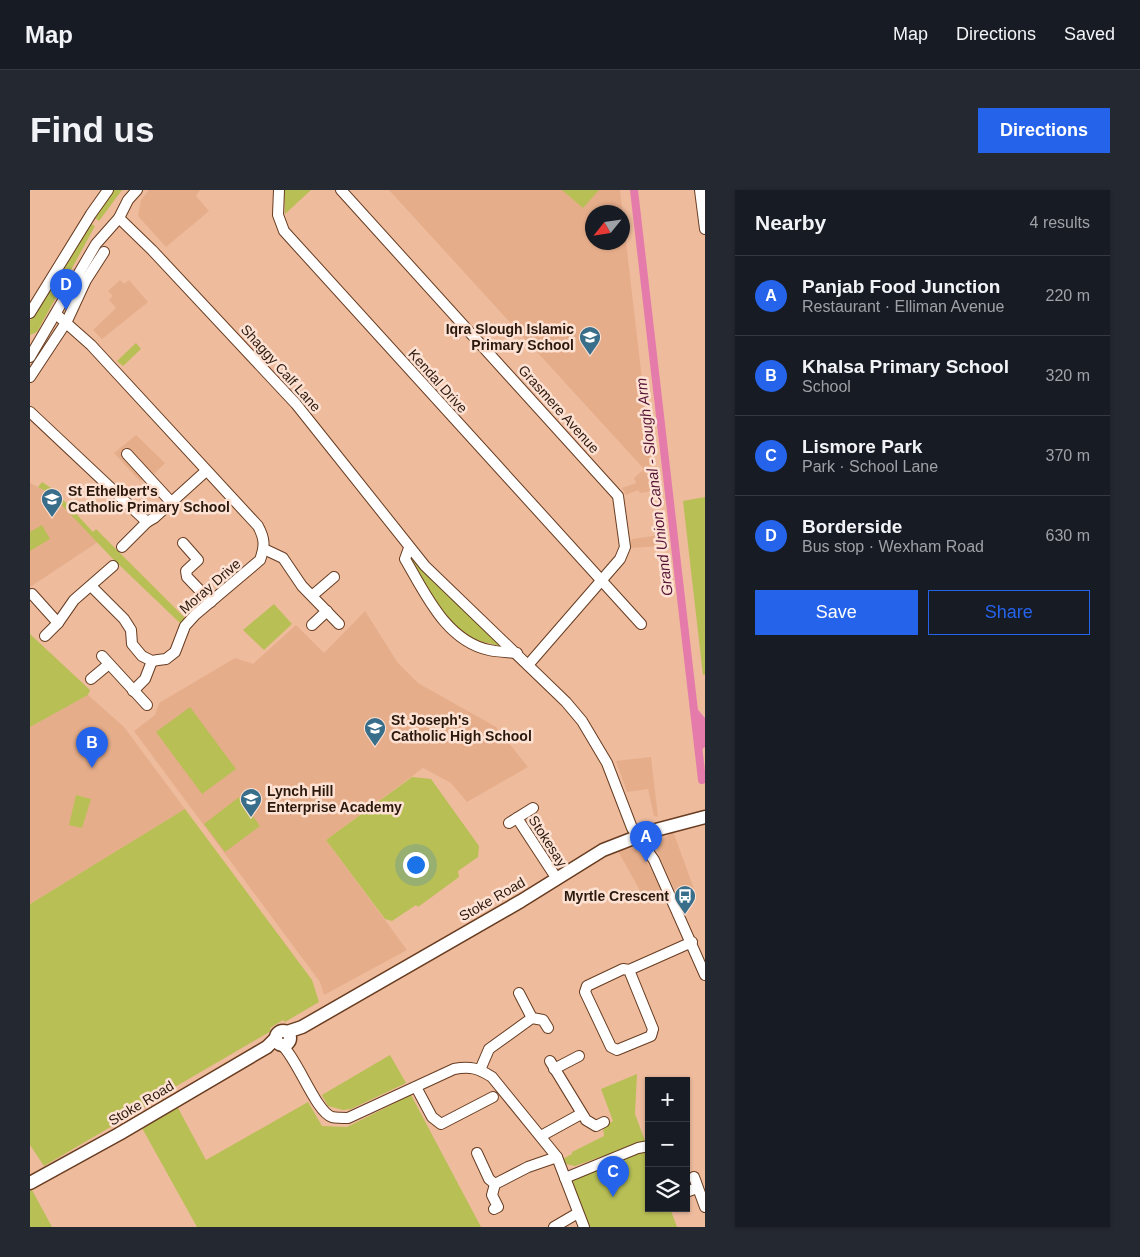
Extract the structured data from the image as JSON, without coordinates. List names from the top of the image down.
{
  "streets": {
    "main road": ["Stoke Road"],
    "street": [
      "Shaggy Calf Lane",
      "Kendal Drive",
      "Grasmere Avenue",
      "Moray Drive",
      "Stokesay"
    ]
  },
  "crossings": [
    ["Shaggy Calf Lane", "Grasmere Avenue"],
    ["Shaggy Calf Lane", "Stoke Road"],
    ["Kendal Drive", "Grasmere Avenue"],
    ["Stokesay", "Stoke Road"]
  ],
  "water": ["Grand Union Canal - Slough Arm"],
  "places": {
    "school or university": [
      "Iqra Slough Islamic Primary School",
      "St Ethelbert's Catholic Primary School",
      "St Joseph's Catholic High School",
      "Lynch Hill Enterprise Academy"
    ],
    "bus stop": ["Myrtle Crescent"]
  },
  "north": "bottom left",
  "page": {
    "header": "Map",
    "nav": ["Map", "Directions", "Saved"],
    "buttons": [
      "Directions",
      ["Save", "Share"]
    ],
    "title": "Find us",
    "heading": ["Nearby", "4 results"],
    "list": [
      {
        "mark": "A",
        "name": "Panjab Food Junction",
        "note": "Restaurant · Elliman Avenue",
        "value": "220 m"
      },
      {
        "mark": "B",
        "name": "Khalsa Primary School",
        "note": "School",
        "value": "320 m"
      },
      {
        "mark": "C",
        "name": "Lismore Park",
        "note": "Park · School Lane",
        "value": "370 m"
      },
      {
        "mark": "D",
        "name": "Borderside",
        "note": "Bus stop · Wexham Road",
        "value": "630 m"
      }
    ],
    "pins": [
      "D",
      "B",
      "A",
      "C"
    ],
    "map_buttons": ["+", "−"]
  }
}
